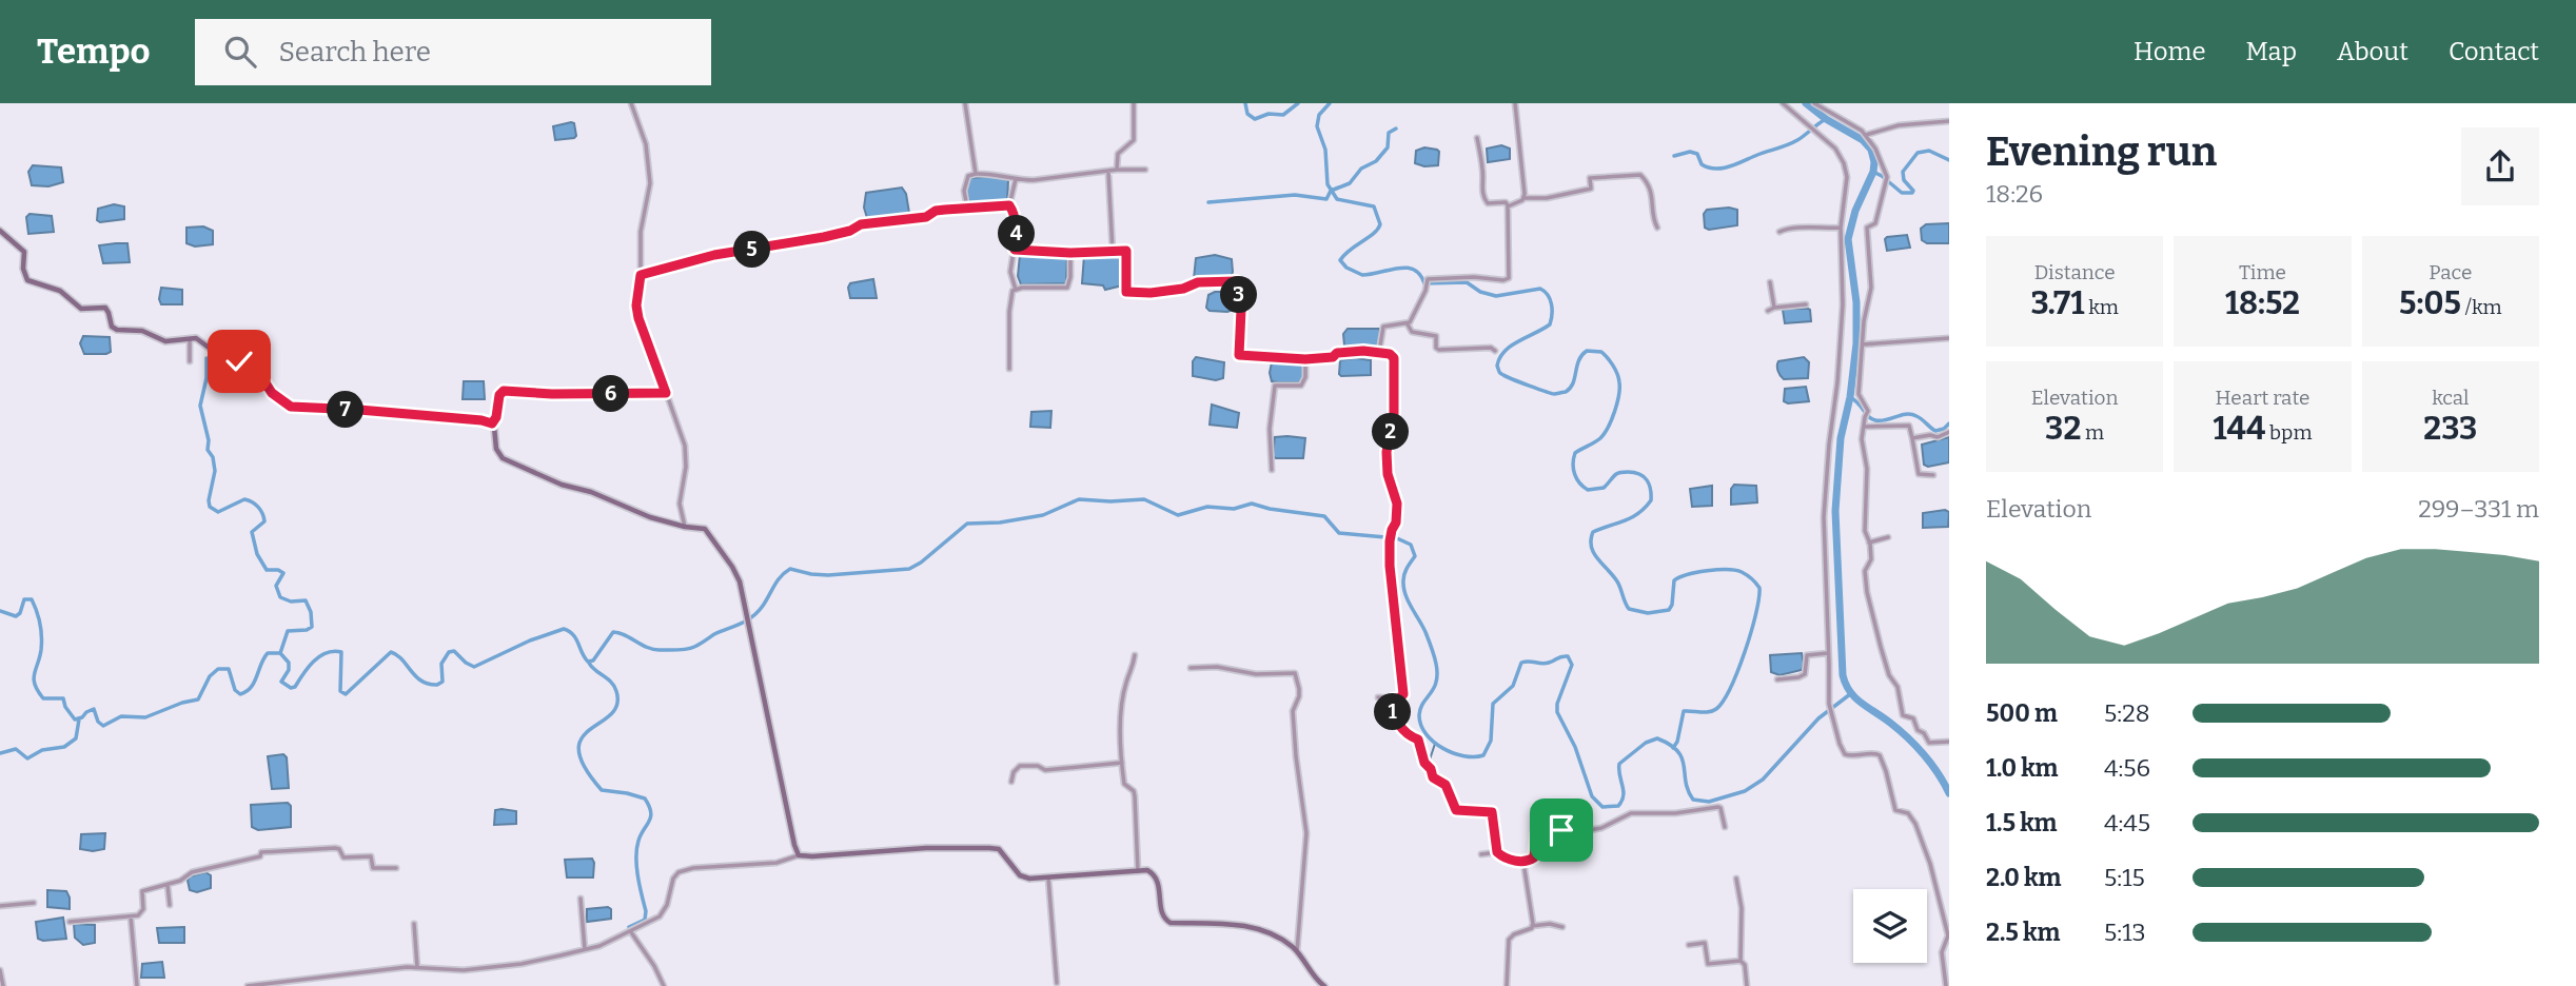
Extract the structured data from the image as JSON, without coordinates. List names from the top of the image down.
{
  "page": {
    "header": "Tempo",
    "search": "Search here",
    "nav": [
      "Home",
      "Map",
      "About",
      "Contact"
    ],
    "heading": ["Evening run", "18:26"],
    "pins": [
      "4",
      "5",
      "3",
      "6",
      "7",
      "2",
      "1"
    ],
    "stats": [
      ["Distance", "3.71 km"],
      ["Time", "18:52"],
      ["Pace", "5:05 /km"],
      ["Elevation", "32 m"],
      ["Heart rate", "144 bpm"],
      ["kcal", "233"]
    ],
    "chart": ["Elevation", "299–331 m"],
    "list": [
      {
        "name": "500 m",
        "note": "5:28"
      },
      {
        "name": "1.0 km",
        "note": "4:56"
      },
      {
        "name": "1.5 km",
        "note": "4:45"
      },
      {
        "name": "2.0 km",
        "note": "5:15"
      },
      {
        "name": "2.5 km",
        "note": "5:13"
      }
    ]
  }
}
